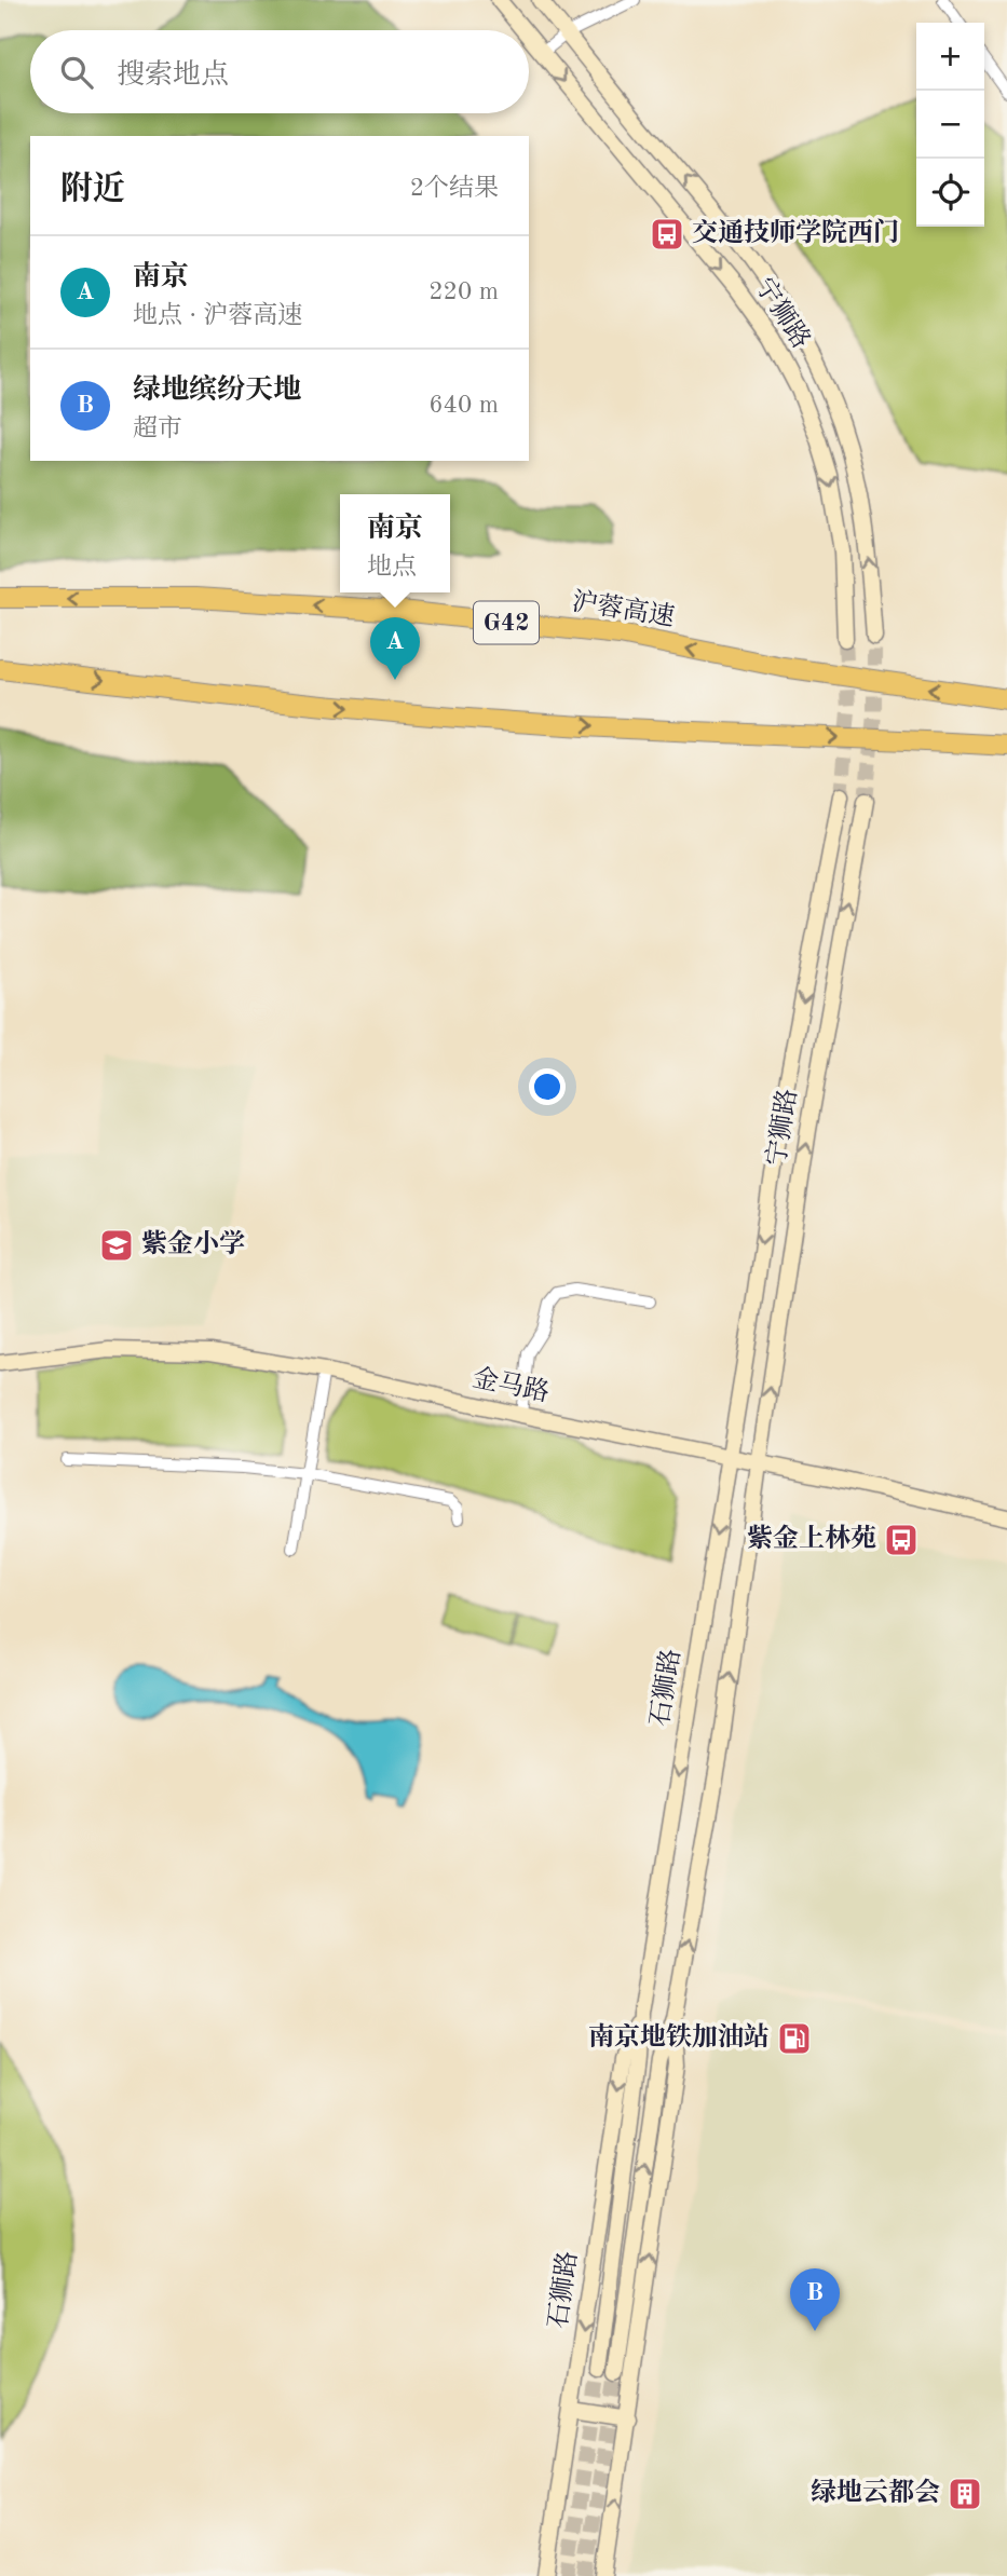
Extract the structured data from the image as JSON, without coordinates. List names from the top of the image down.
{
  "streets": {
    "highway": ["沪蓉高速", "G42"],
    "main road": ["宁狮路", "金马路", "石狮路"]
  },
  "crossings": [
    ["宁狮路", "金马路"],
    ["宁狮路", "石狮路"],
    ["金马路", "石狮路"]
  ],
  "places": {
    "bus stop": ["交通技师学院西门", "紫金上林苑"],
    "school or university": ["紫金小学"],
    "fuel station": ["南京地铁加油站"],
    "building": ["绿地云都会"]
  },
  "page": {
    "map_buttons": ["+", "−"],
    "search": "搜索地点",
    "heading": ["附近", "2个结果"],
    "list": [
      {
        "mark": "A",
        "name": "南京",
        "note": "地点 · 沪蓉高速",
        "value": "220 m"
      },
      {
        "mark": "B",
        "name": "绿地缤纷天地",
        "note": "超市",
        "value": "640 m"
      }
    ],
    "popup": ["南京", "地点"],
    "pins": ["A", "B"]
  }
}
